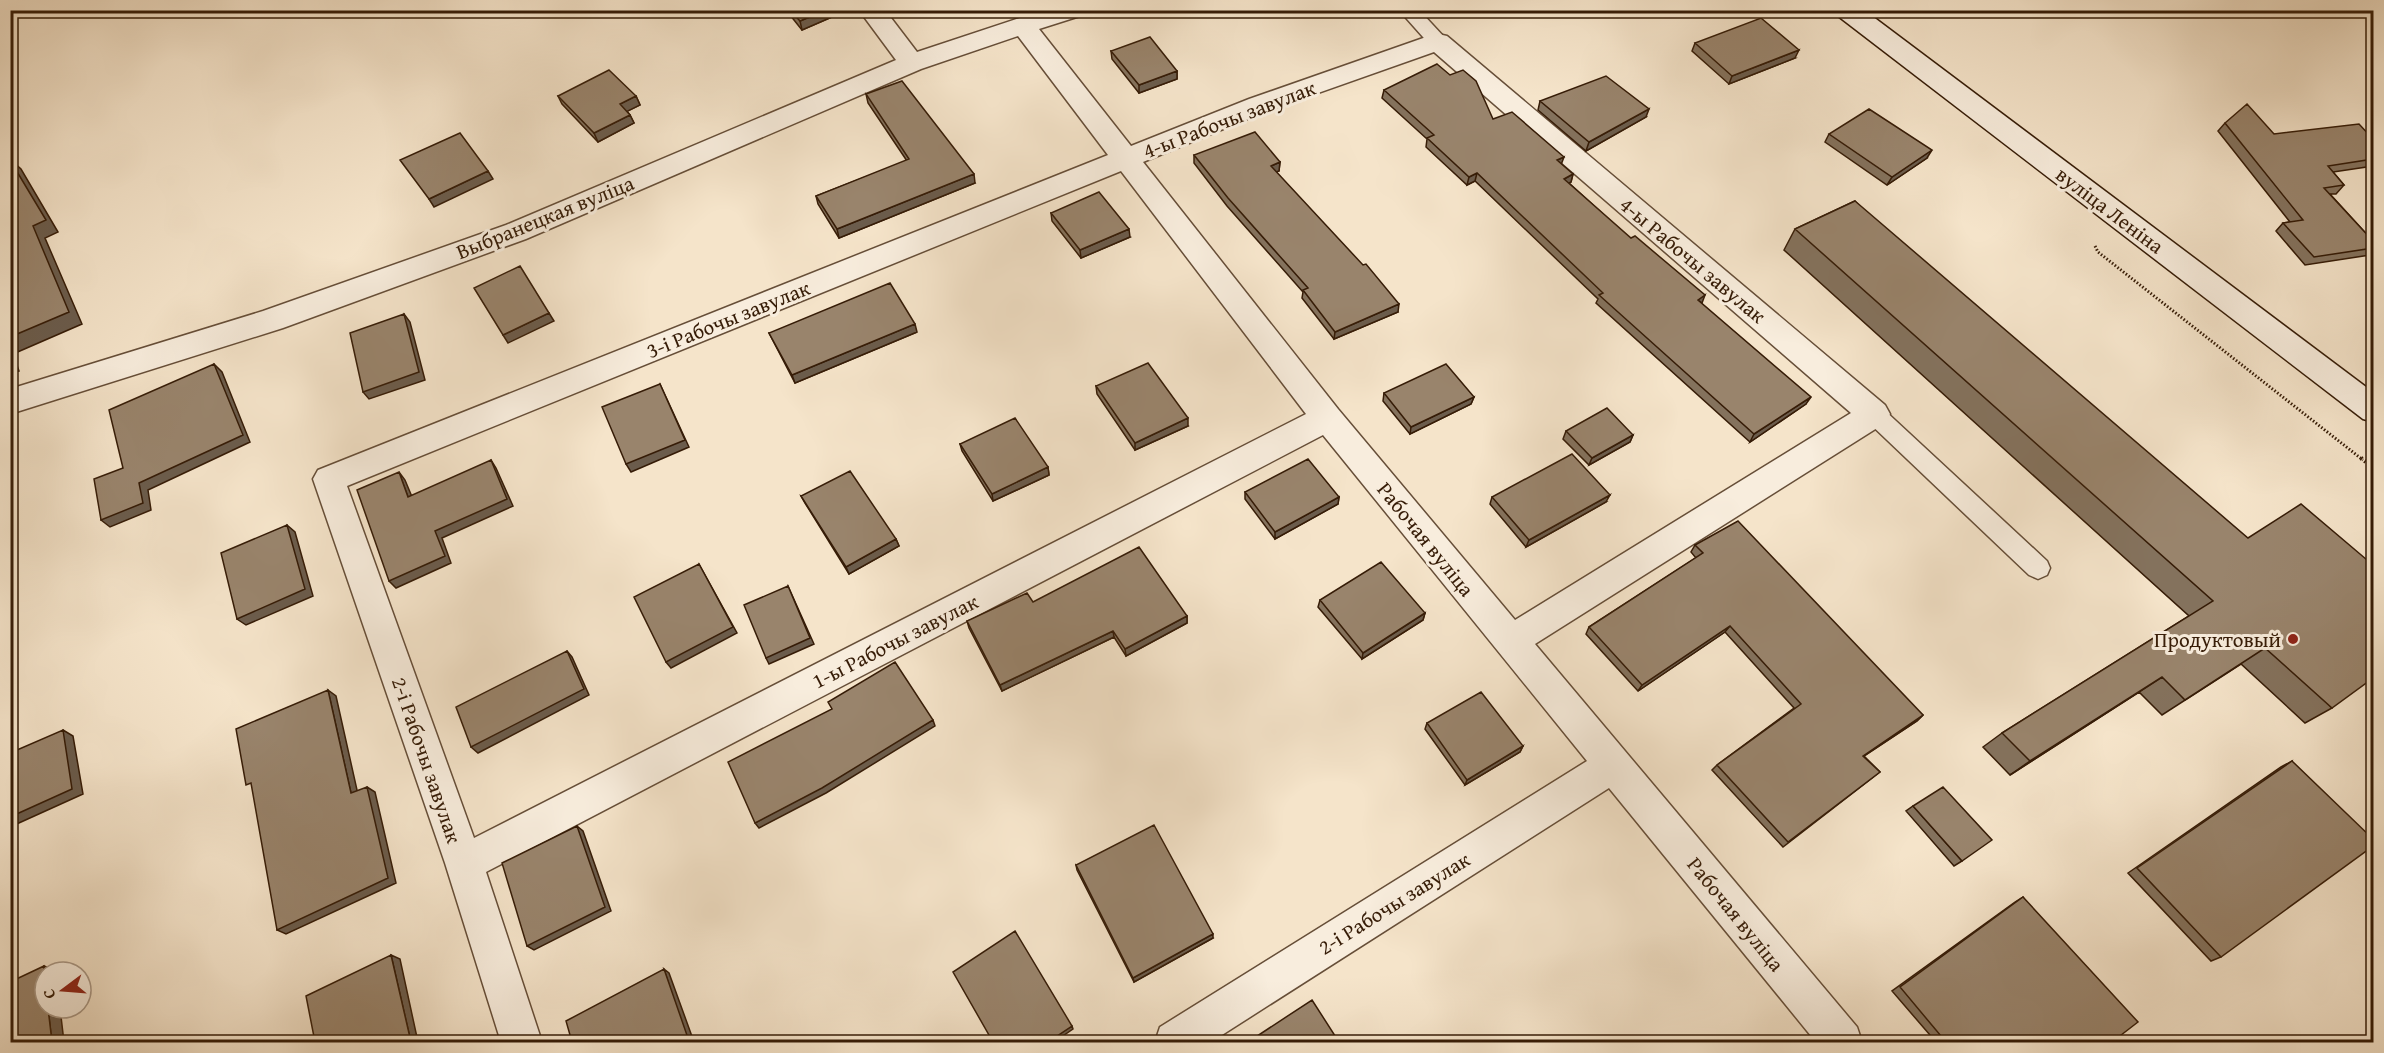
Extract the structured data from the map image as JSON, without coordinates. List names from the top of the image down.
{
  "streets": {
    "street": [
      "4-ы Рабочы завулак",
      "вуліца Леніна",
      "Выбранецкая вуліца",
      "3-і Рабочы завулак",
      "Рабочая вуліца",
      "1-ы Рабочы завулак",
      "2-і Рабочы завулак"
    ]
  },
  "crossings": [
    ["4-ы Рабочы завулак", "3-і Рабочы завулак"],
    ["4-ы Рабочы завулак", "Рабочая вуліца"],
    ["Выбранецкая вуліца", "Рабочая вуліца"],
    ["3-і Рабочы завулак", "Рабочая вуліца"],
    ["3-і Рабочы завулак", "2-і Рабочы завулак"],
    ["Рабочая вуліца", "1-ы Рабочы завулак"],
    ["Рабочая вуліца", "2-і Рабочы завулак"],
    ["1-ы Рабочы завулак", "2-і Рабочы завулак"]
  ],
  "places": ["Продуктовый"],
  "north": "left"
}
